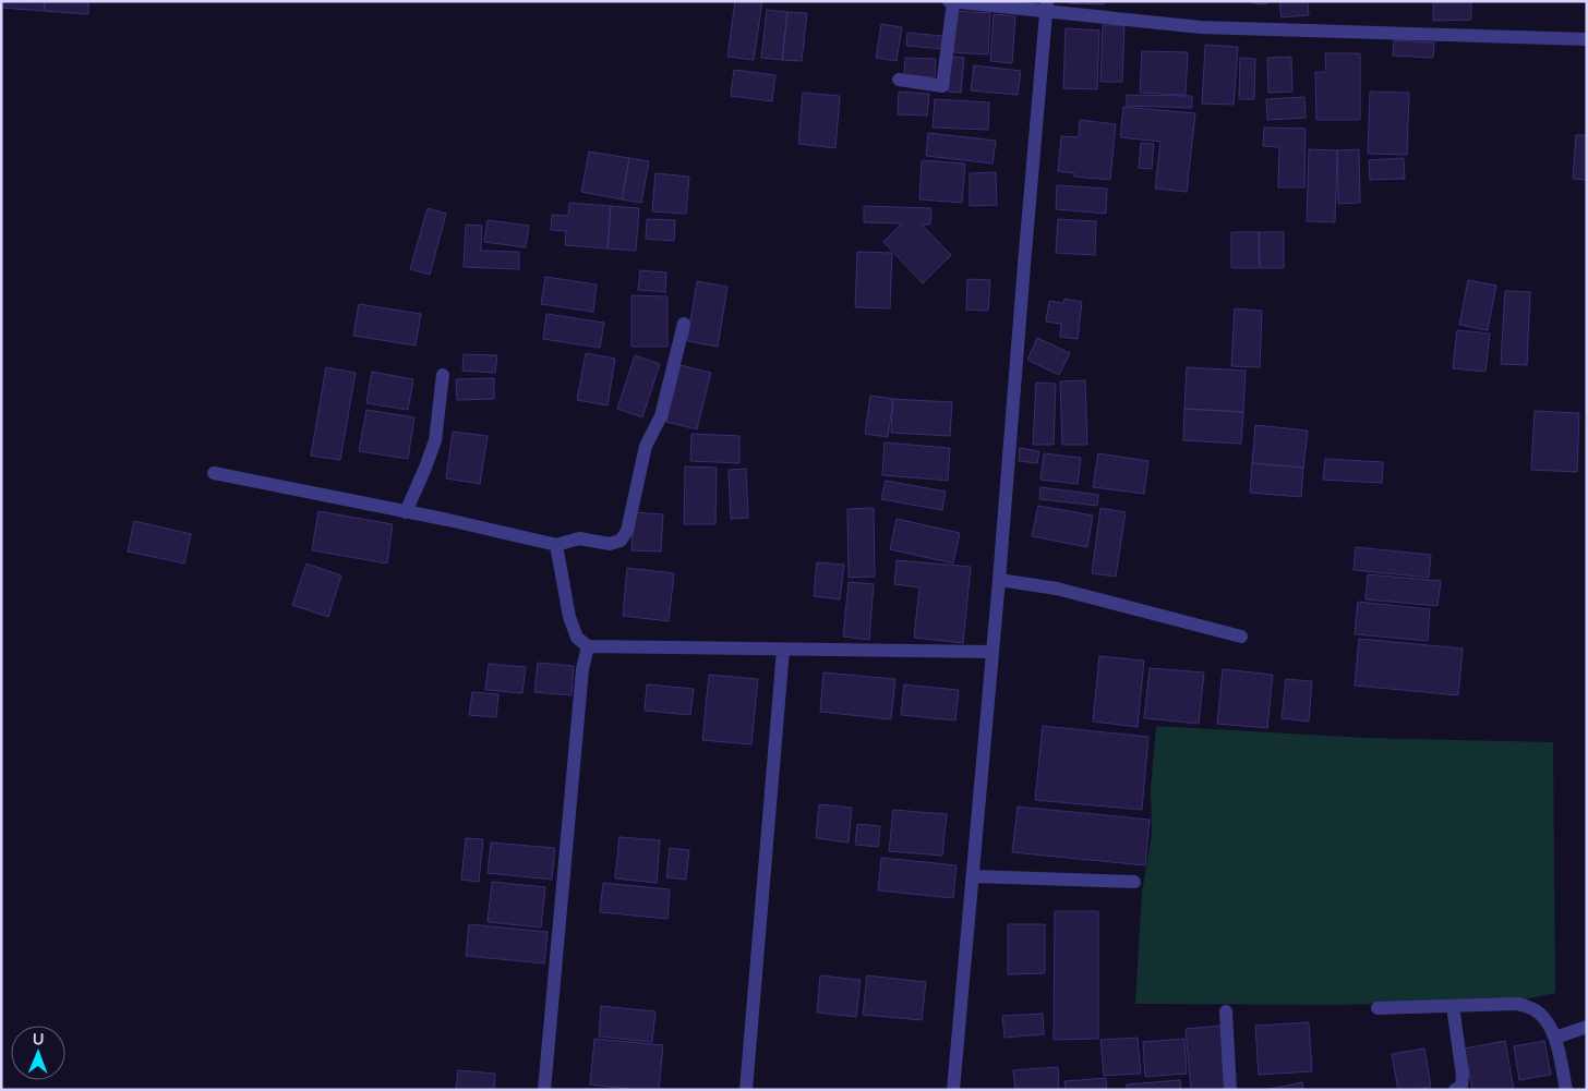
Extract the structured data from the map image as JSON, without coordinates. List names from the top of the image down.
{
  "north": "top"
}
